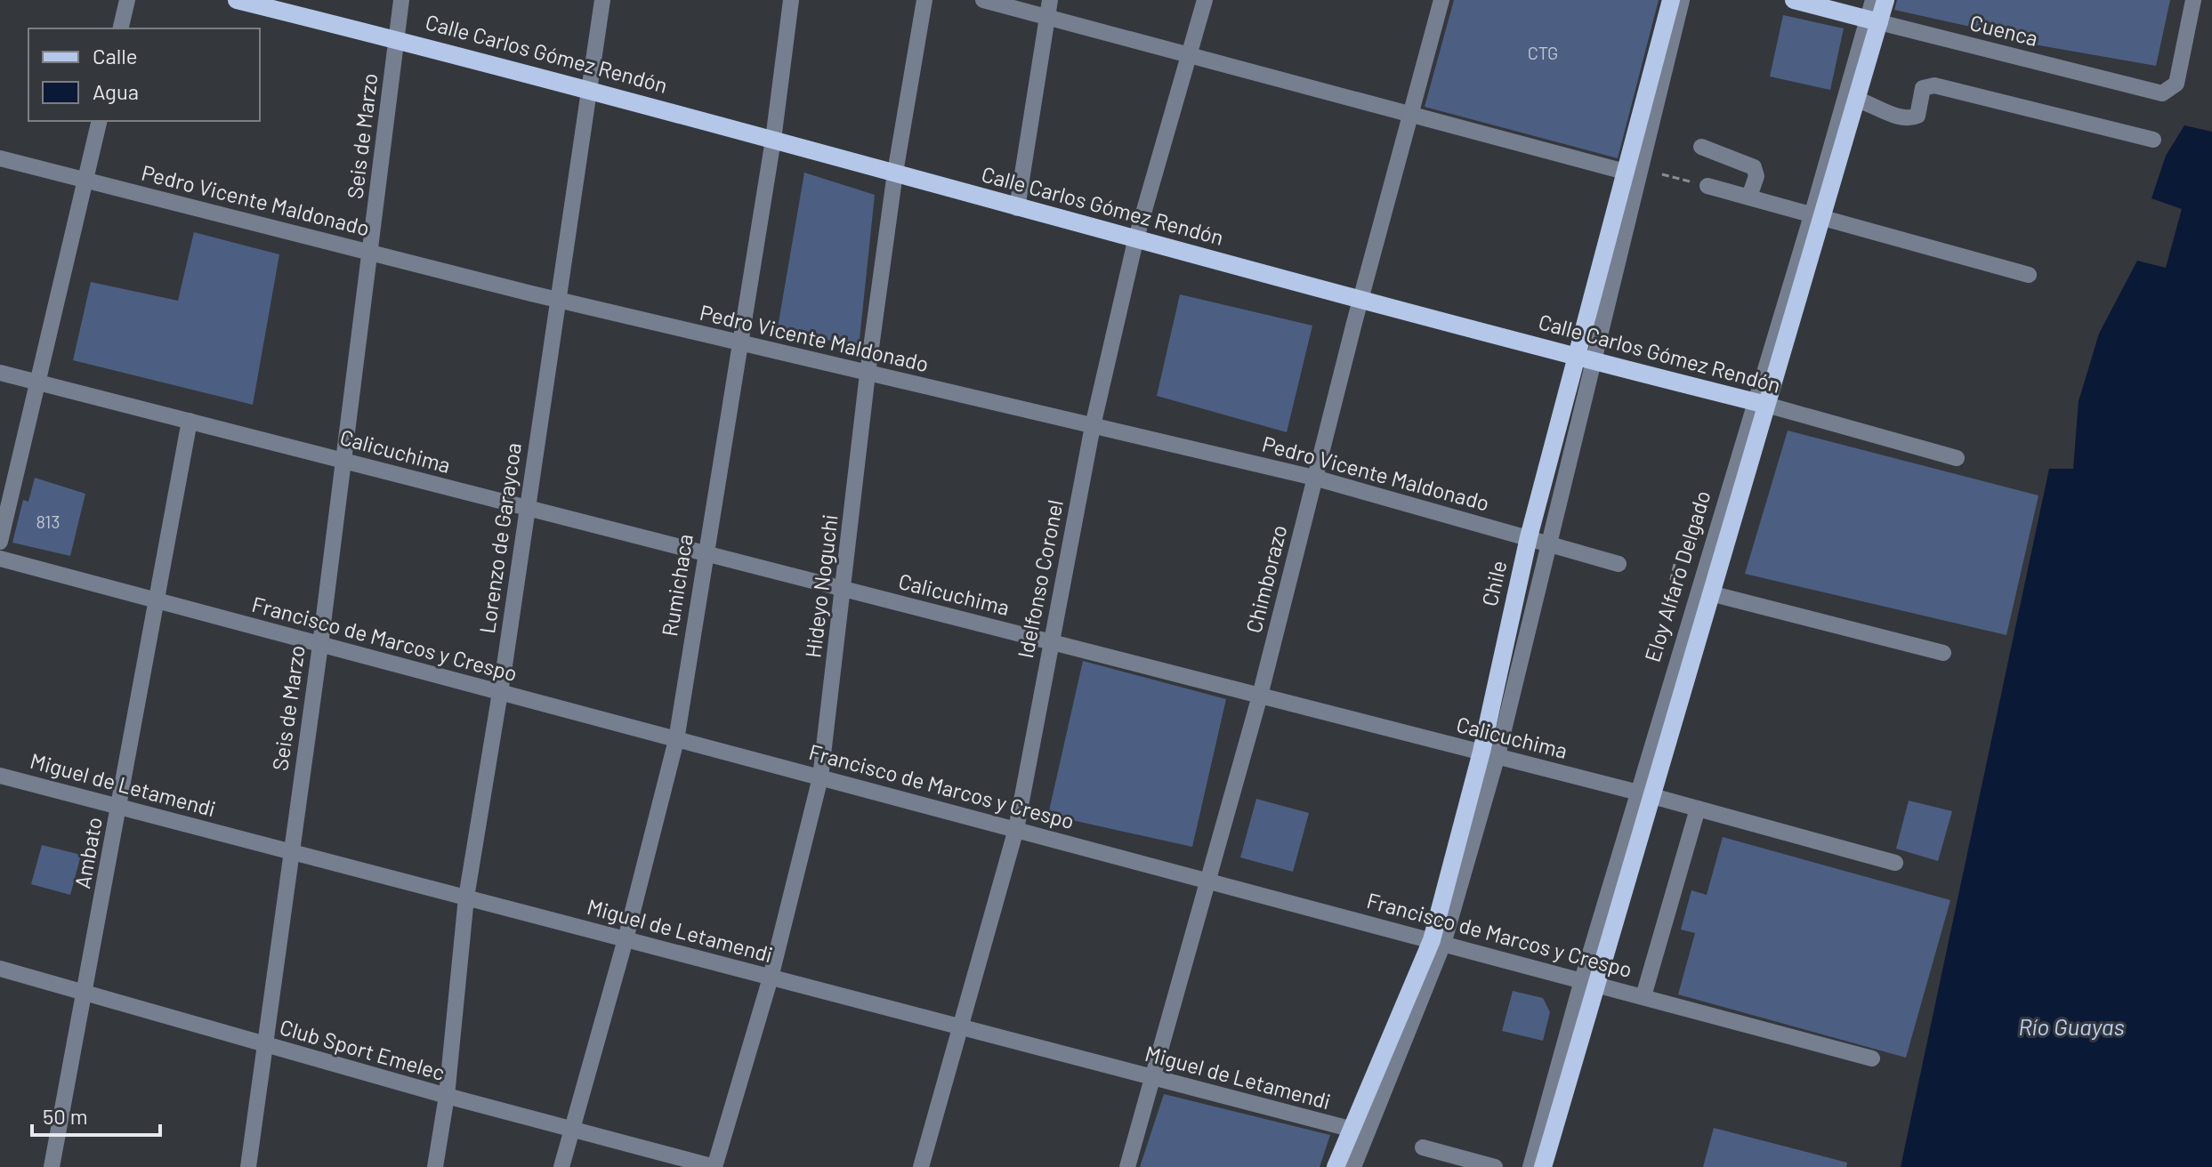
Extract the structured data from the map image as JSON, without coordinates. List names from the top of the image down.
{
  "streets": {
    "main road": [
      "Cuenca",
      "Calle Carlos Gómez Rendón",
      "Eloy Alfaro Delgado",
      "Chile"
    ],
    "street": [
      "Seis de Marzo",
      "Pedro Vicente Maldonado",
      "Calicuchima",
      "Lorenzo de Garaycoa",
      "Idelfonso Coronel",
      "Chimborazo",
      "Rumichaca",
      "Hideyo Noguchi",
      "Francisco de Marcos y Crespo",
      "Miguel de Letamendi",
      "Ambato",
      "Club Sport Emelec"
    ]
  },
  "crossings": [
    ["Cuenca", "Eloy Alfaro Delgado"],
    ["Calle Carlos Gómez Rendón", "Seis de Marzo"],
    ["Calle Carlos Gómez Rendón", "Lorenzo de Garaycoa"],
    ["Calle Carlos Gómez Rendón", "Eloy Alfaro Delgado"],
    ["Calle Carlos Gómez Rendón", "Idelfonso Coronel"],
    ["Calle Carlos Gómez Rendón", "Chimborazo"],
    ["Calle Carlos Gómez Rendón", "Chile"],
    ["Calle Carlos Gómez Rendón", "Rumichaca"],
    ["Calle Carlos Gómez Rendón", "Hideyo Noguchi"],
    ["Seis de Marzo", "Pedro Vicente Maldonado"],
    ["Seis de Marzo", "Calicuchima"],
    ["Seis de Marzo", "Francisco de Marcos y Crespo"],
    ["Seis de Marzo", "Miguel de Letamendi"],
    ["Seis de Marzo", "Club Sport Emelec"],
    ["Pedro Vicente Maldonado", "Lorenzo de Garaycoa"],
    ["Pedro Vicente Maldonado", "Idelfonso Coronel"],
    ["Pedro Vicente Maldonado", "Chimborazo"],
    ["Pedro Vicente Maldonado", "Chile"],
    ["Pedro Vicente Maldonado", "Rumichaca"],
    ["Pedro Vicente Maldonado", "Hideyo Noguchi"],
    ["Calicuchima", "Lorenzo de Garaycoa"],
    ["Calicuchima", "Eloy Alfaro Delgado"],
    ["Calicuchima", "Idelfonso Coronel"],
    ["Calicuchima", "Chimborazo"],
    ["Calicuchima", "Chile"],
    ["Calicuchima", "Rumichaca"],
    ["Calicuchima", "Hideyo Noguchi"],
    ["Calicuchima", "Ambato"],
    ["Lorenzo de Garaycoa", "Francisco de Marcos y Crespo"],
    ["Lorenzo de Garaycoa", "Miguel de Letamendi"],
    ["Lorenzo de Garaycoa", "Club Sport Emelec"],
    ["Eloy Alfaro Delgado", "Francisco de Marcos y Crespo"],
    ["Idelfonso Coronel", "Francisco de Marcos y Crespo"],
    ["Idelfonso Coronel", "Miguel de Letamendi"],
    ["Chimborazo", "Francisco de Marcos y Crespo"],
    ["Chimborazo", "Miguel de Letamendi"],
    ["Chile", "Francisco de Marcos y Crespo"],
    ["Chile", "Miguel de Letamendi"],
    ["Rumichaca", "Francisco de Marcos y Crespo"],
    ["Rumichaca", "Miguel de Letamendi"],
    ["Rumichaca", "Club Sport Emelec"],
    ["Hideyo Noguchi", "Francisco de Marcos y Crespo"],
    ["Hideyo Noguchi", "Miguel de Letamendi"],
    ["Hideyo Noguchi", "Club Sport Emelec"],
    ["Francisco de Marcos y Crespo", "Ambato"],
    ["Miguel de Letamendi", "Ambato"],
    ["Ambato", "Club Sport Emelec"]
  ],
  "water": ["Río Guayas"],
  "house_numbers": ["CTG", "813"],
  "legend": ["Calle", "Agua"],
  "scale_bar": "50 m"
}
